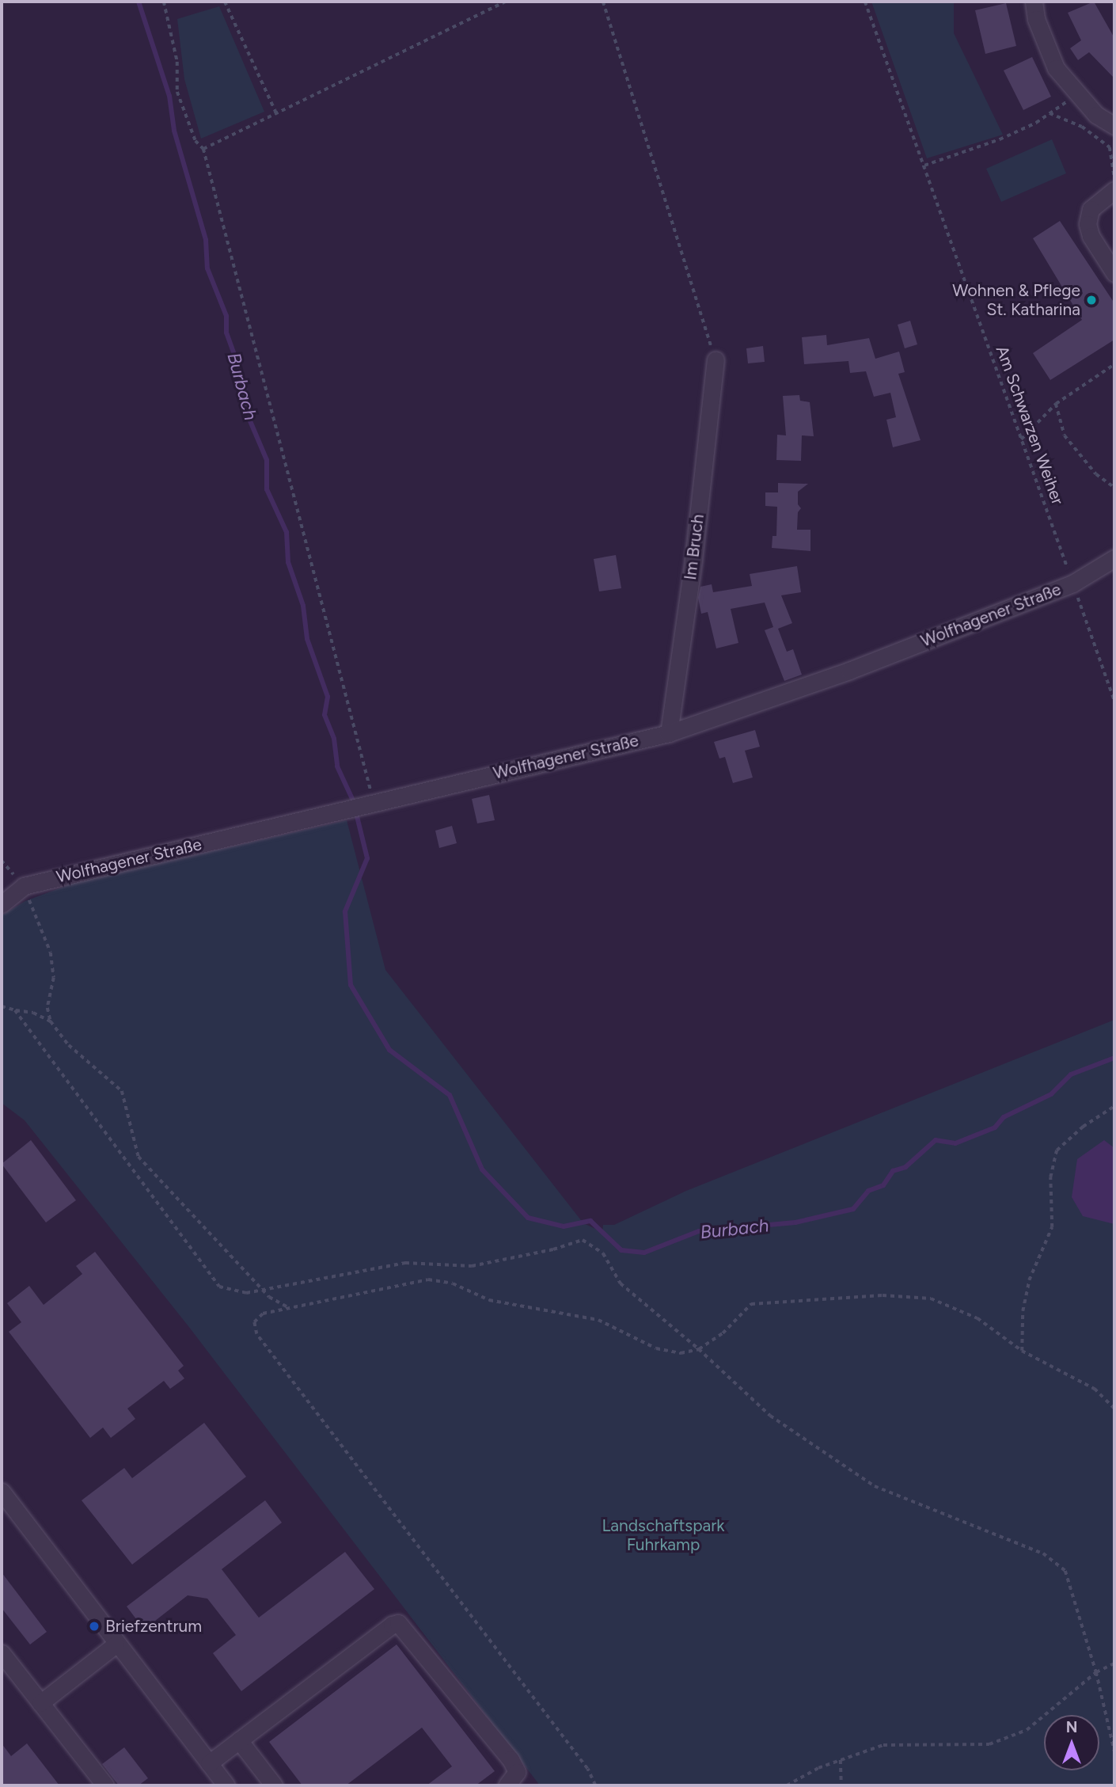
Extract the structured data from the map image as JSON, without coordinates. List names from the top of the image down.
{
  "streets": {
    "street": ["Im Bruch", "Wolfhagener Straße"],
    "path": ["Am Schwarzen Weiher"]
  },
  "crossings": [
    ["Am Schwarzen Weiher", "Wolfhagener Straße"],
    ["Im Bruch", "Wolfhagener Straße"]
  ],
  "water": ["Burbach"],
  "parks": ["Landschaftspark Fuhrkamp"],
  "places": ["Wohnen & Pflege St. Katharina", "Briefzentrum"],
  "north": "top"
}
